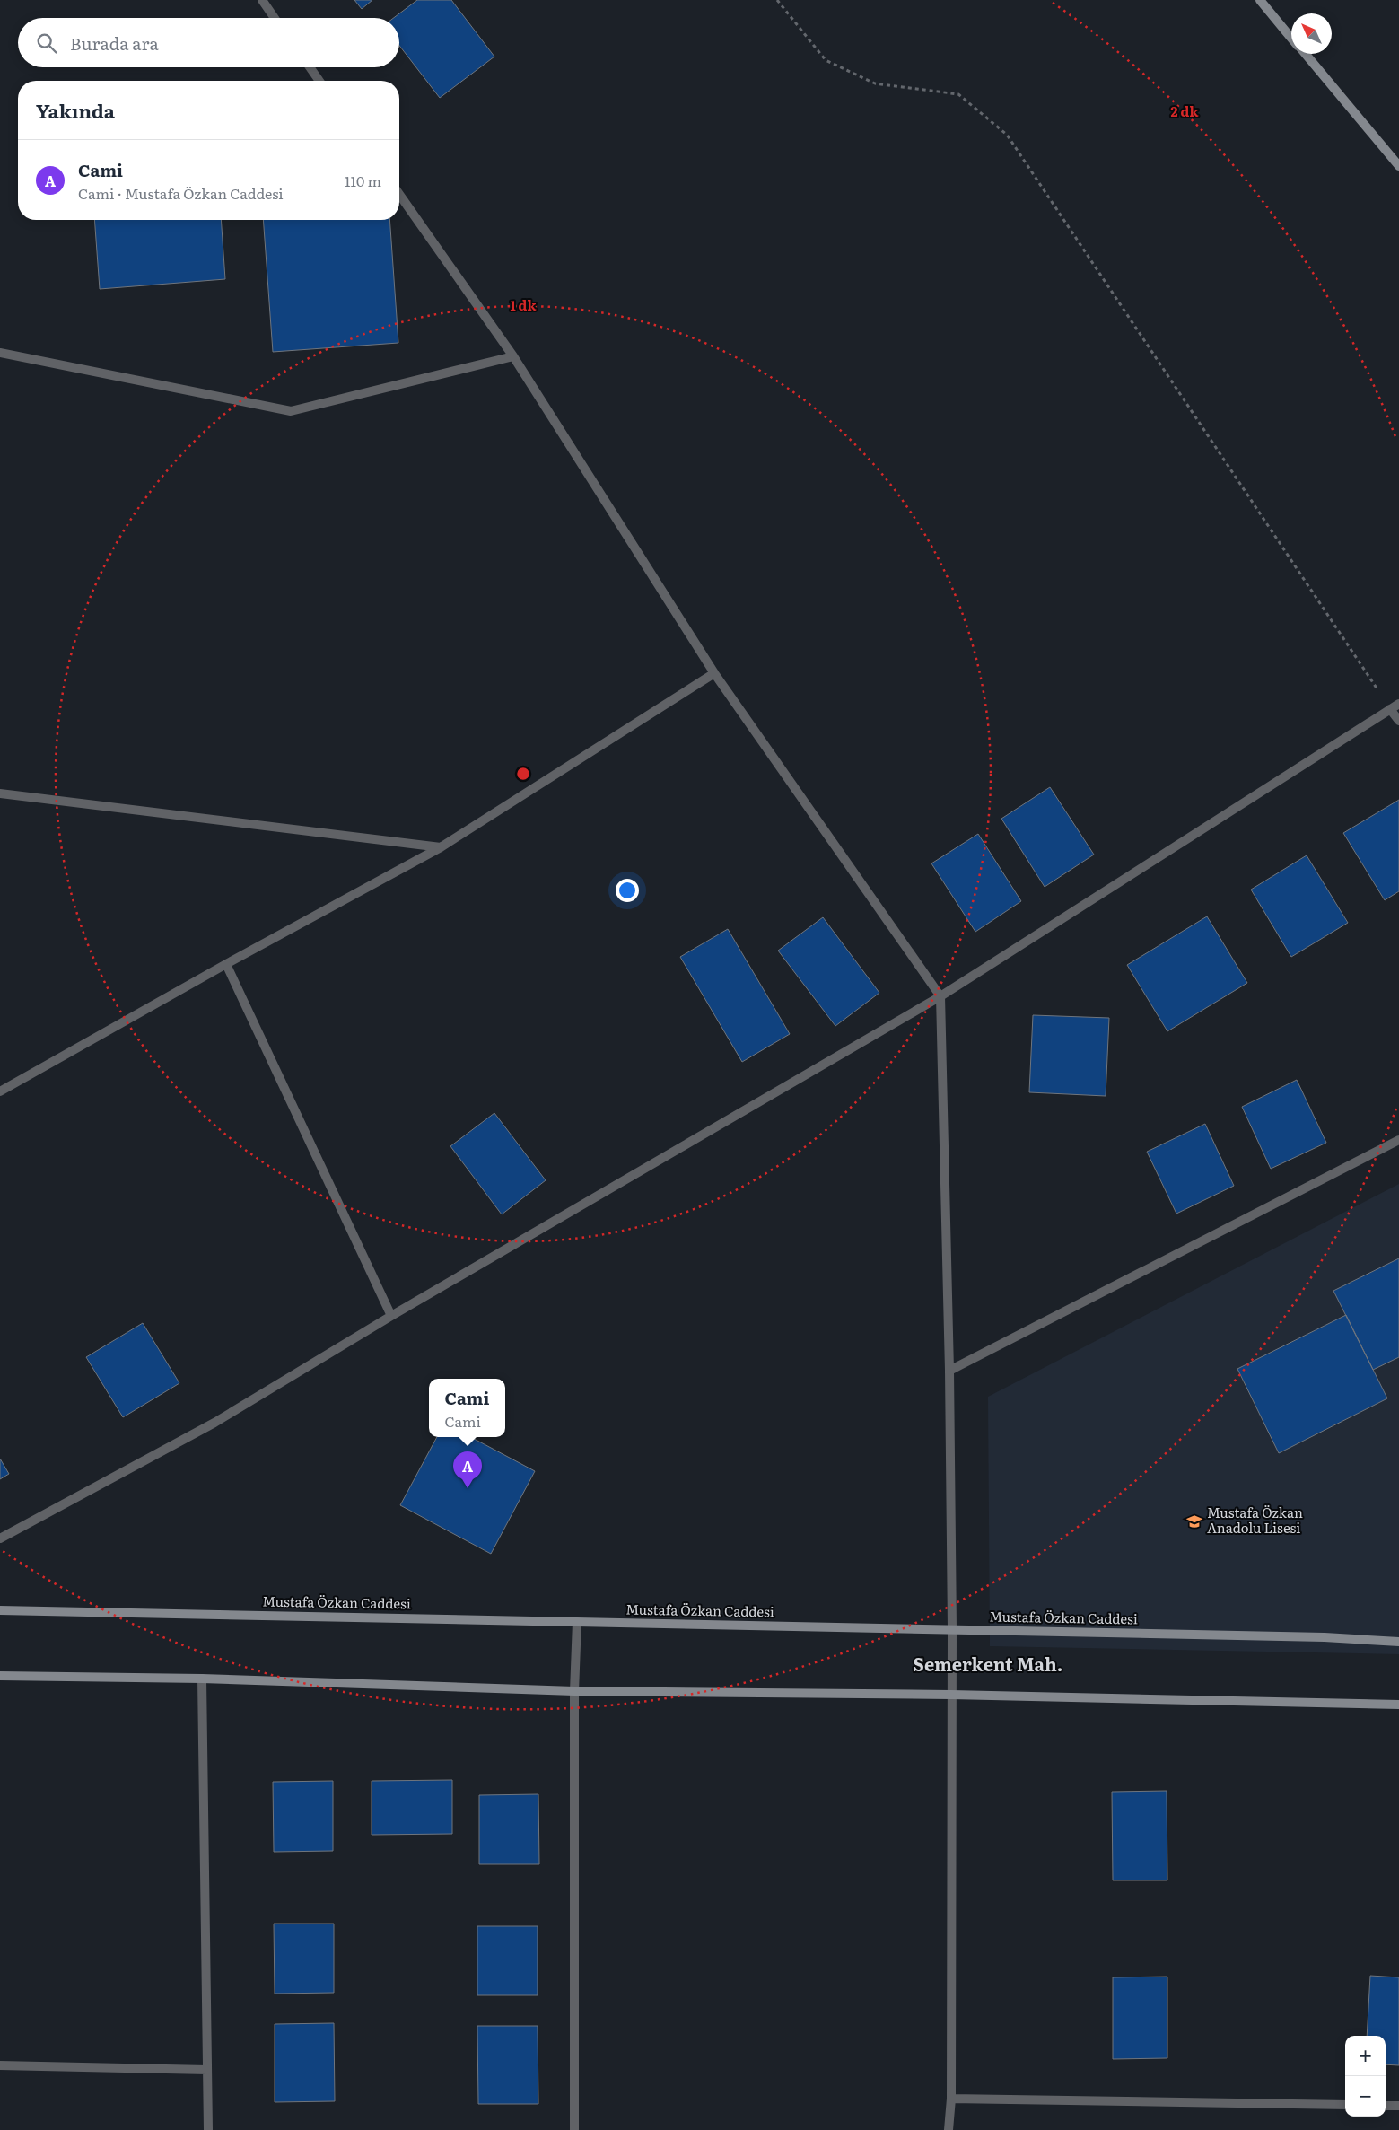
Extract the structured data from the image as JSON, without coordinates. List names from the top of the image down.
{
  "streets": {
    "main road": ["Mustafa Özkan Caddesi"]
  },
  "districts": ["Semerkent Mah."],
  "places": {
    "school or university": ["Mustafa Özkan Anadolu Lisesi"]
  },
  "north": "top left",
  "page": {
    "search": "Burada ara",
    "heading": "Yakında",
    "list": [
      {
        "mark": "A",
        "name": "Cami",
        "note": "Cami · Mustafa Özkan Caddesi",
        "value": "110 m"
      }
    ],
    "popup": ["Cami", "Cami"],
    "pins": "A",
    "map_buttons": ["+", "−"]
  },
  "rings": ["2 dk", "1 dk"]
}
